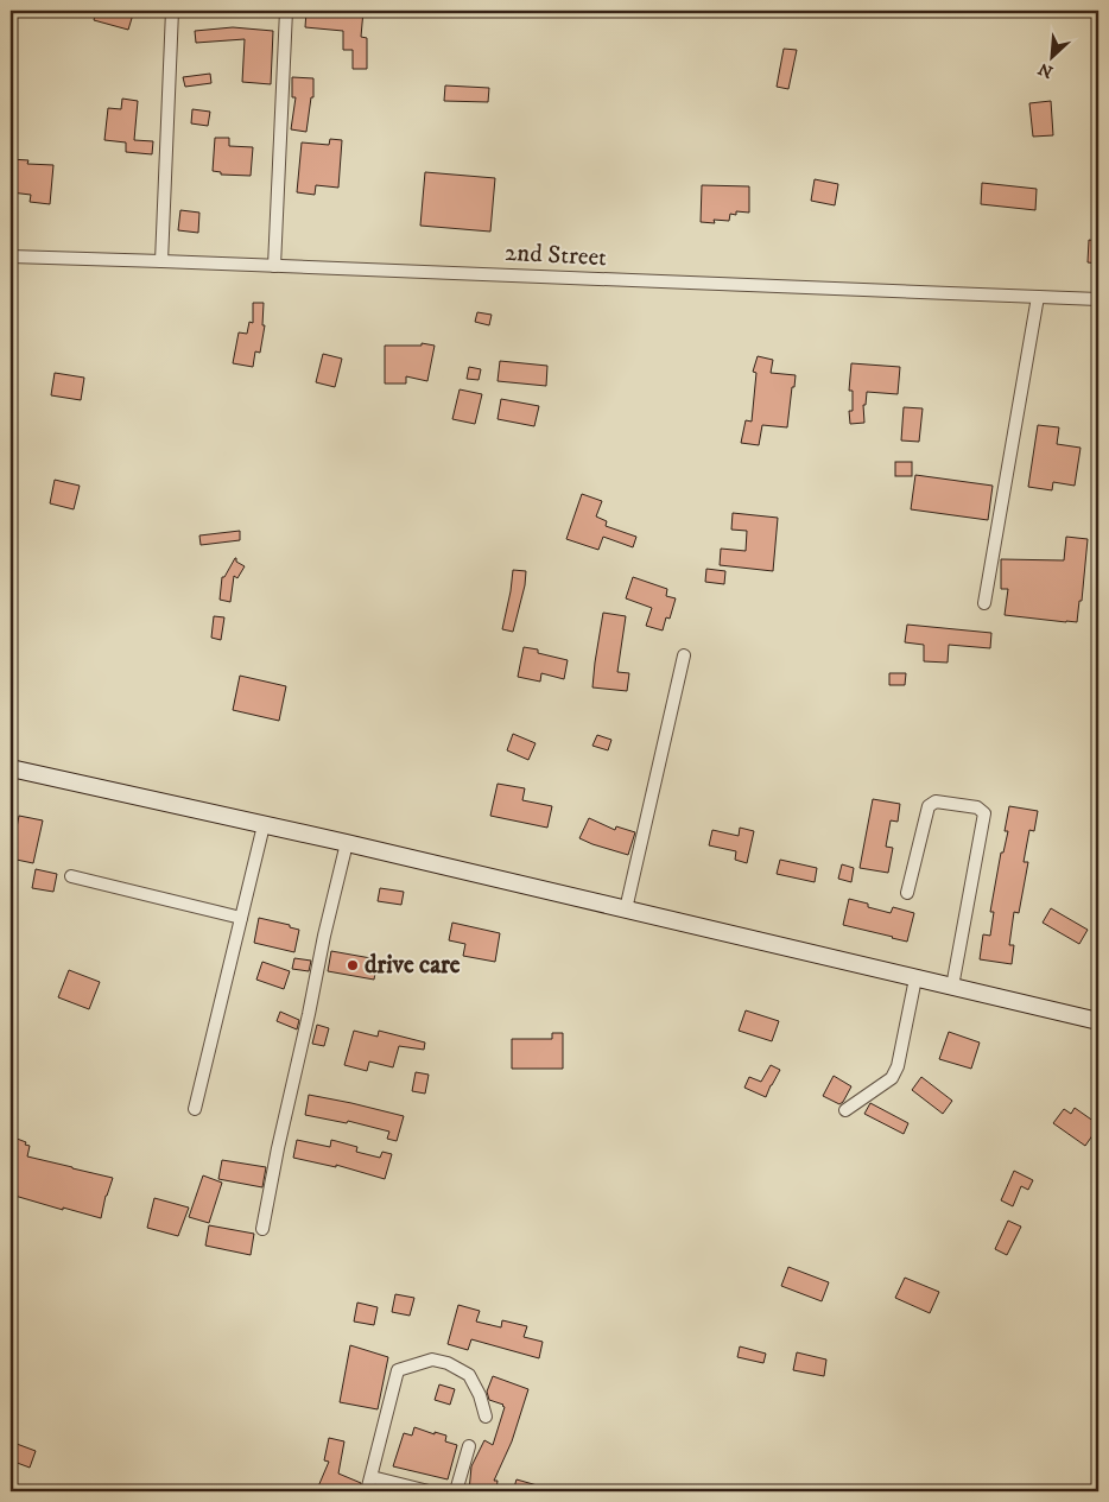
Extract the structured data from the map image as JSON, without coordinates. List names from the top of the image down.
{
  "streets": {
    "street": ["2nd Street"]
  },
  "places": ["drive care"],
  "north": "bottom left"
}
